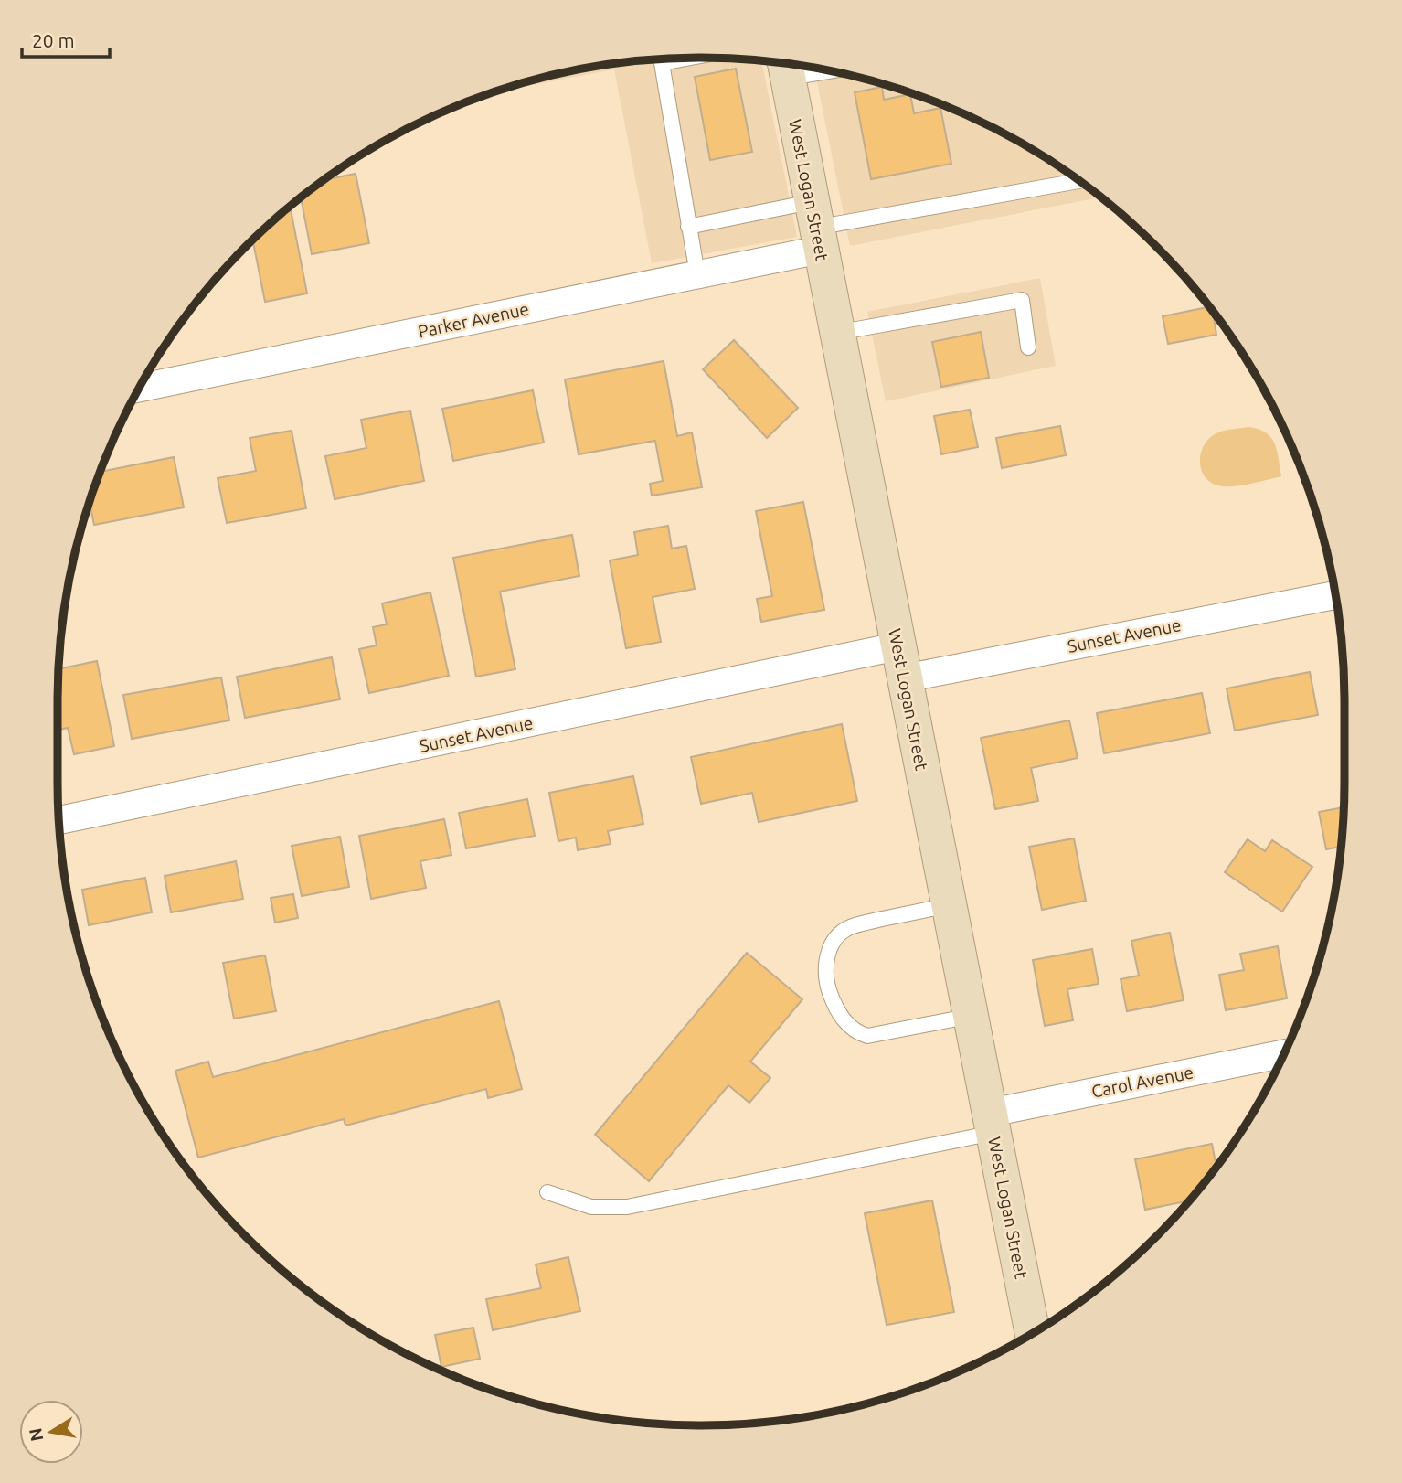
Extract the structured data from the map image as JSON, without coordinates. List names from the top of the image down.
{
  "streets": {
    "street": [
      "West Logan Street",
      "Parker Avenue",
      "Sunset Avenue",
      "Carol Avenue"
    ]
  },
  "crossings": [
    ["West Logan Street", "Parker Avenue"],
    ["West Logan Street", "Sunset Avenue"],
    ["West Logan Street", "Carol Avenue"]
  ],
  "scale_bar": "20 m",
  "north": "left"
}
